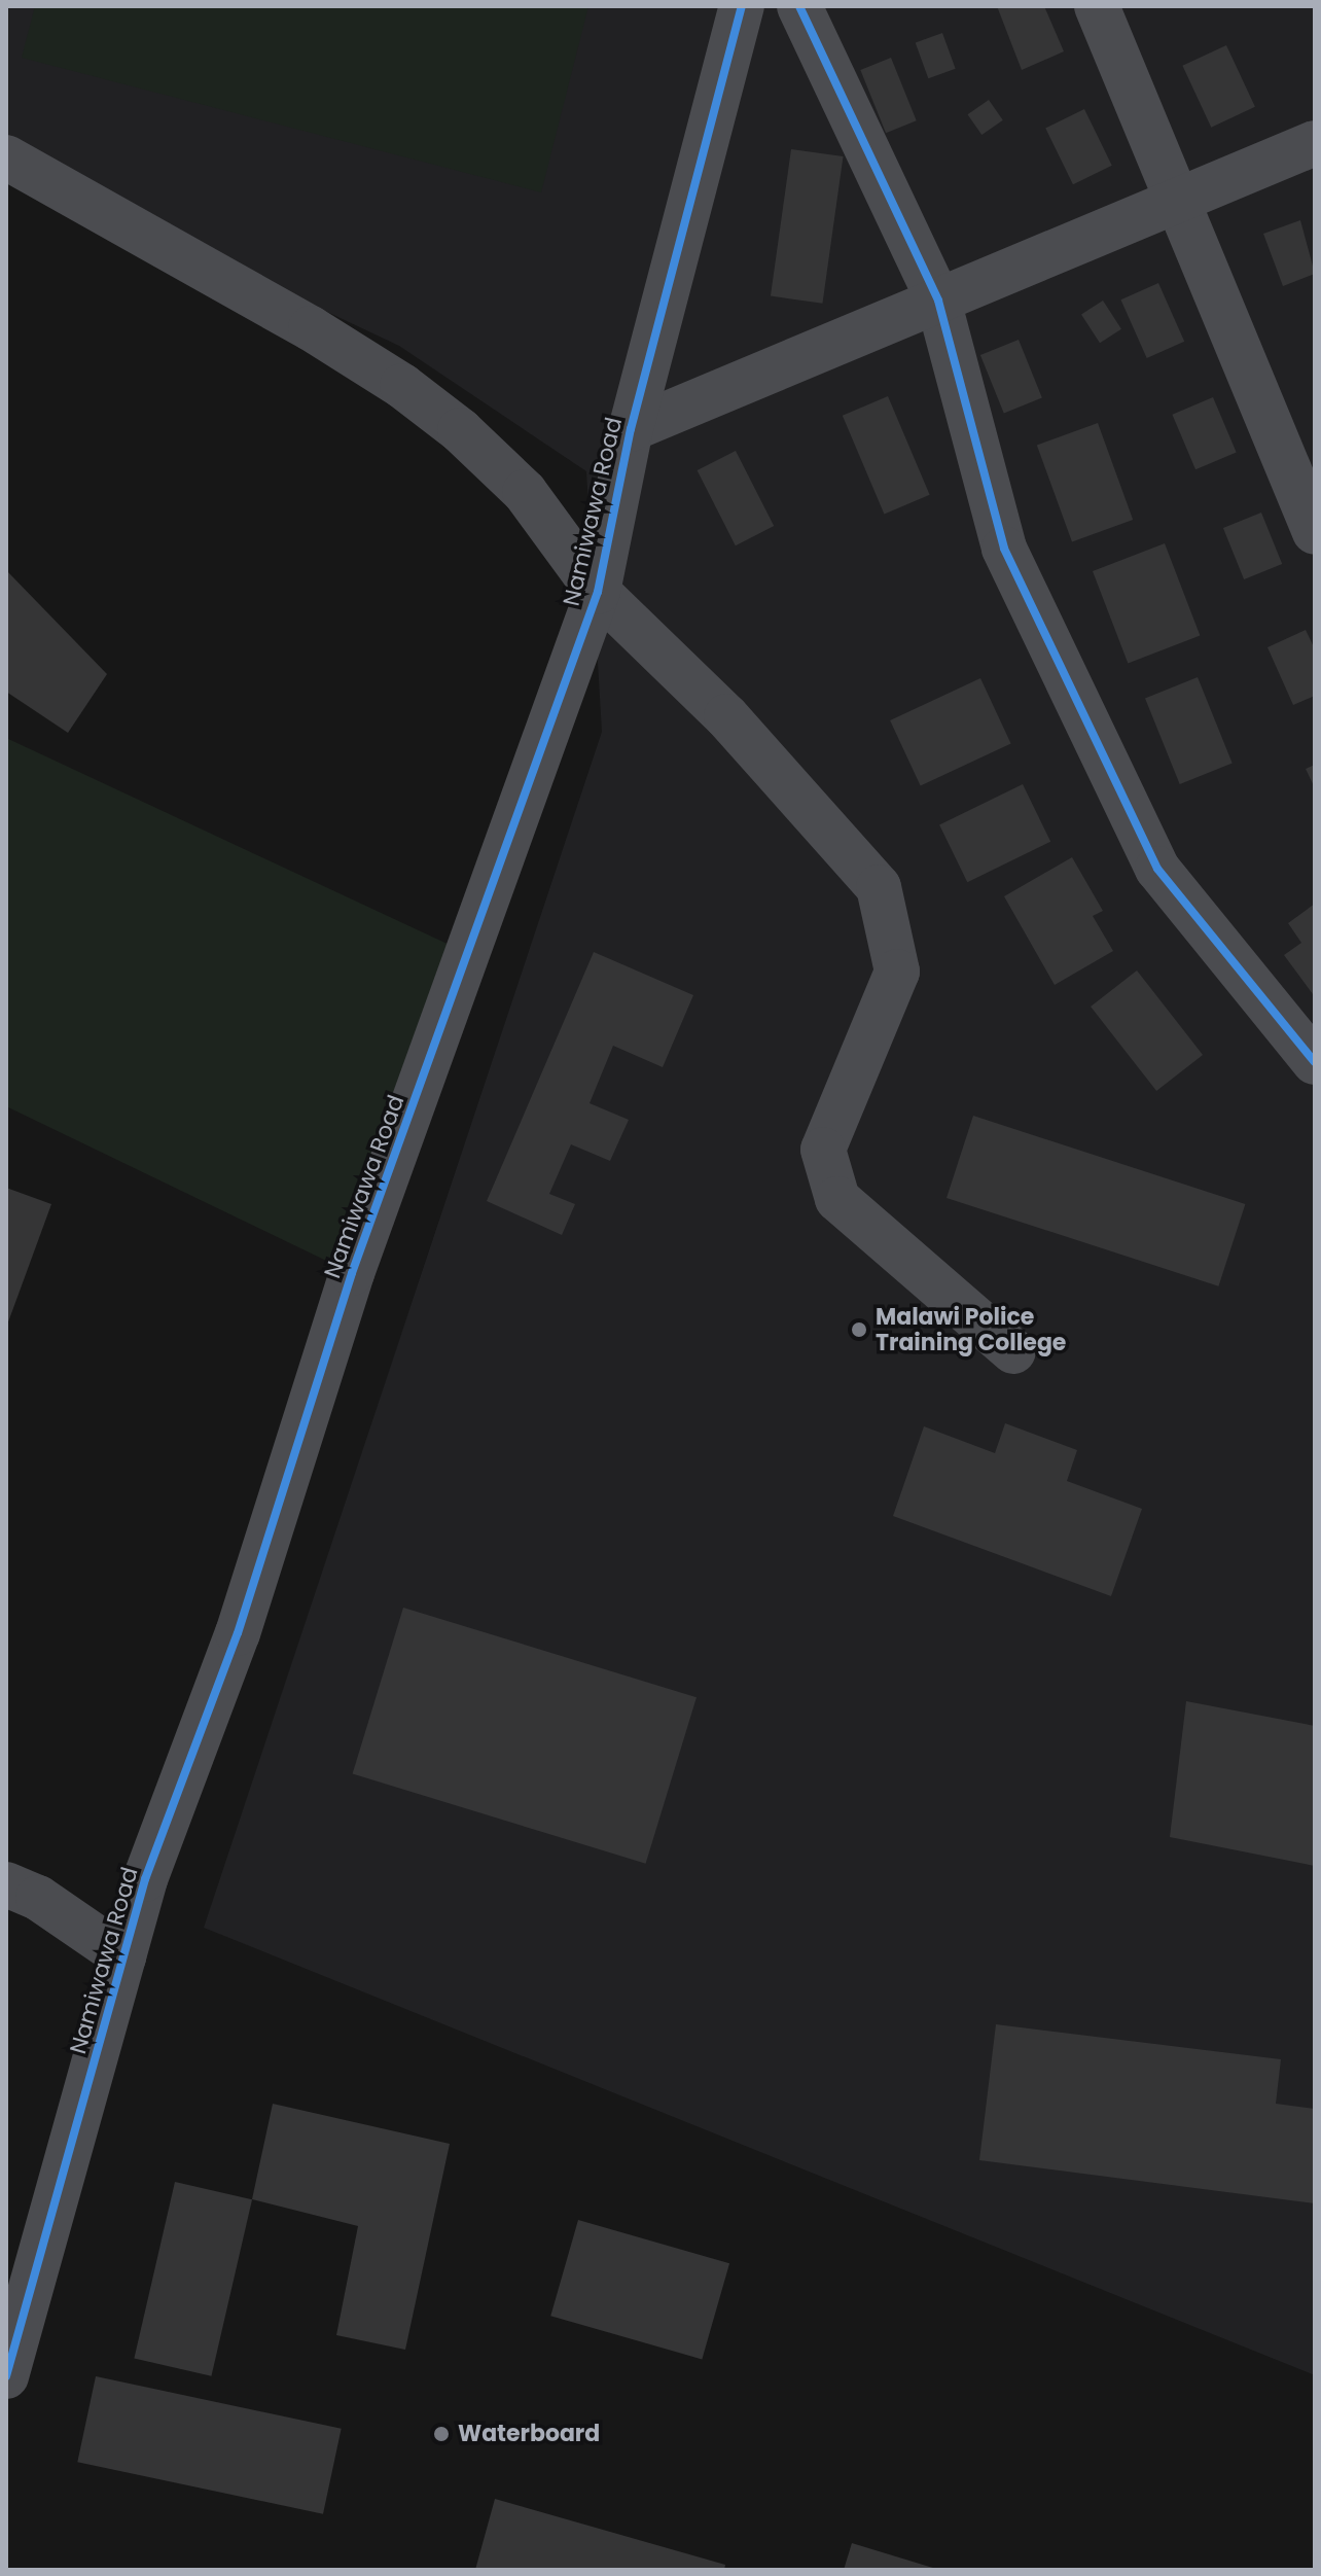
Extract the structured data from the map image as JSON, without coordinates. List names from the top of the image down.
{
  "streets": {
    "street": ["Namiwawa Road"]
  },
  "places": ["Malawi Police Training College", "Waterboard"]
}
